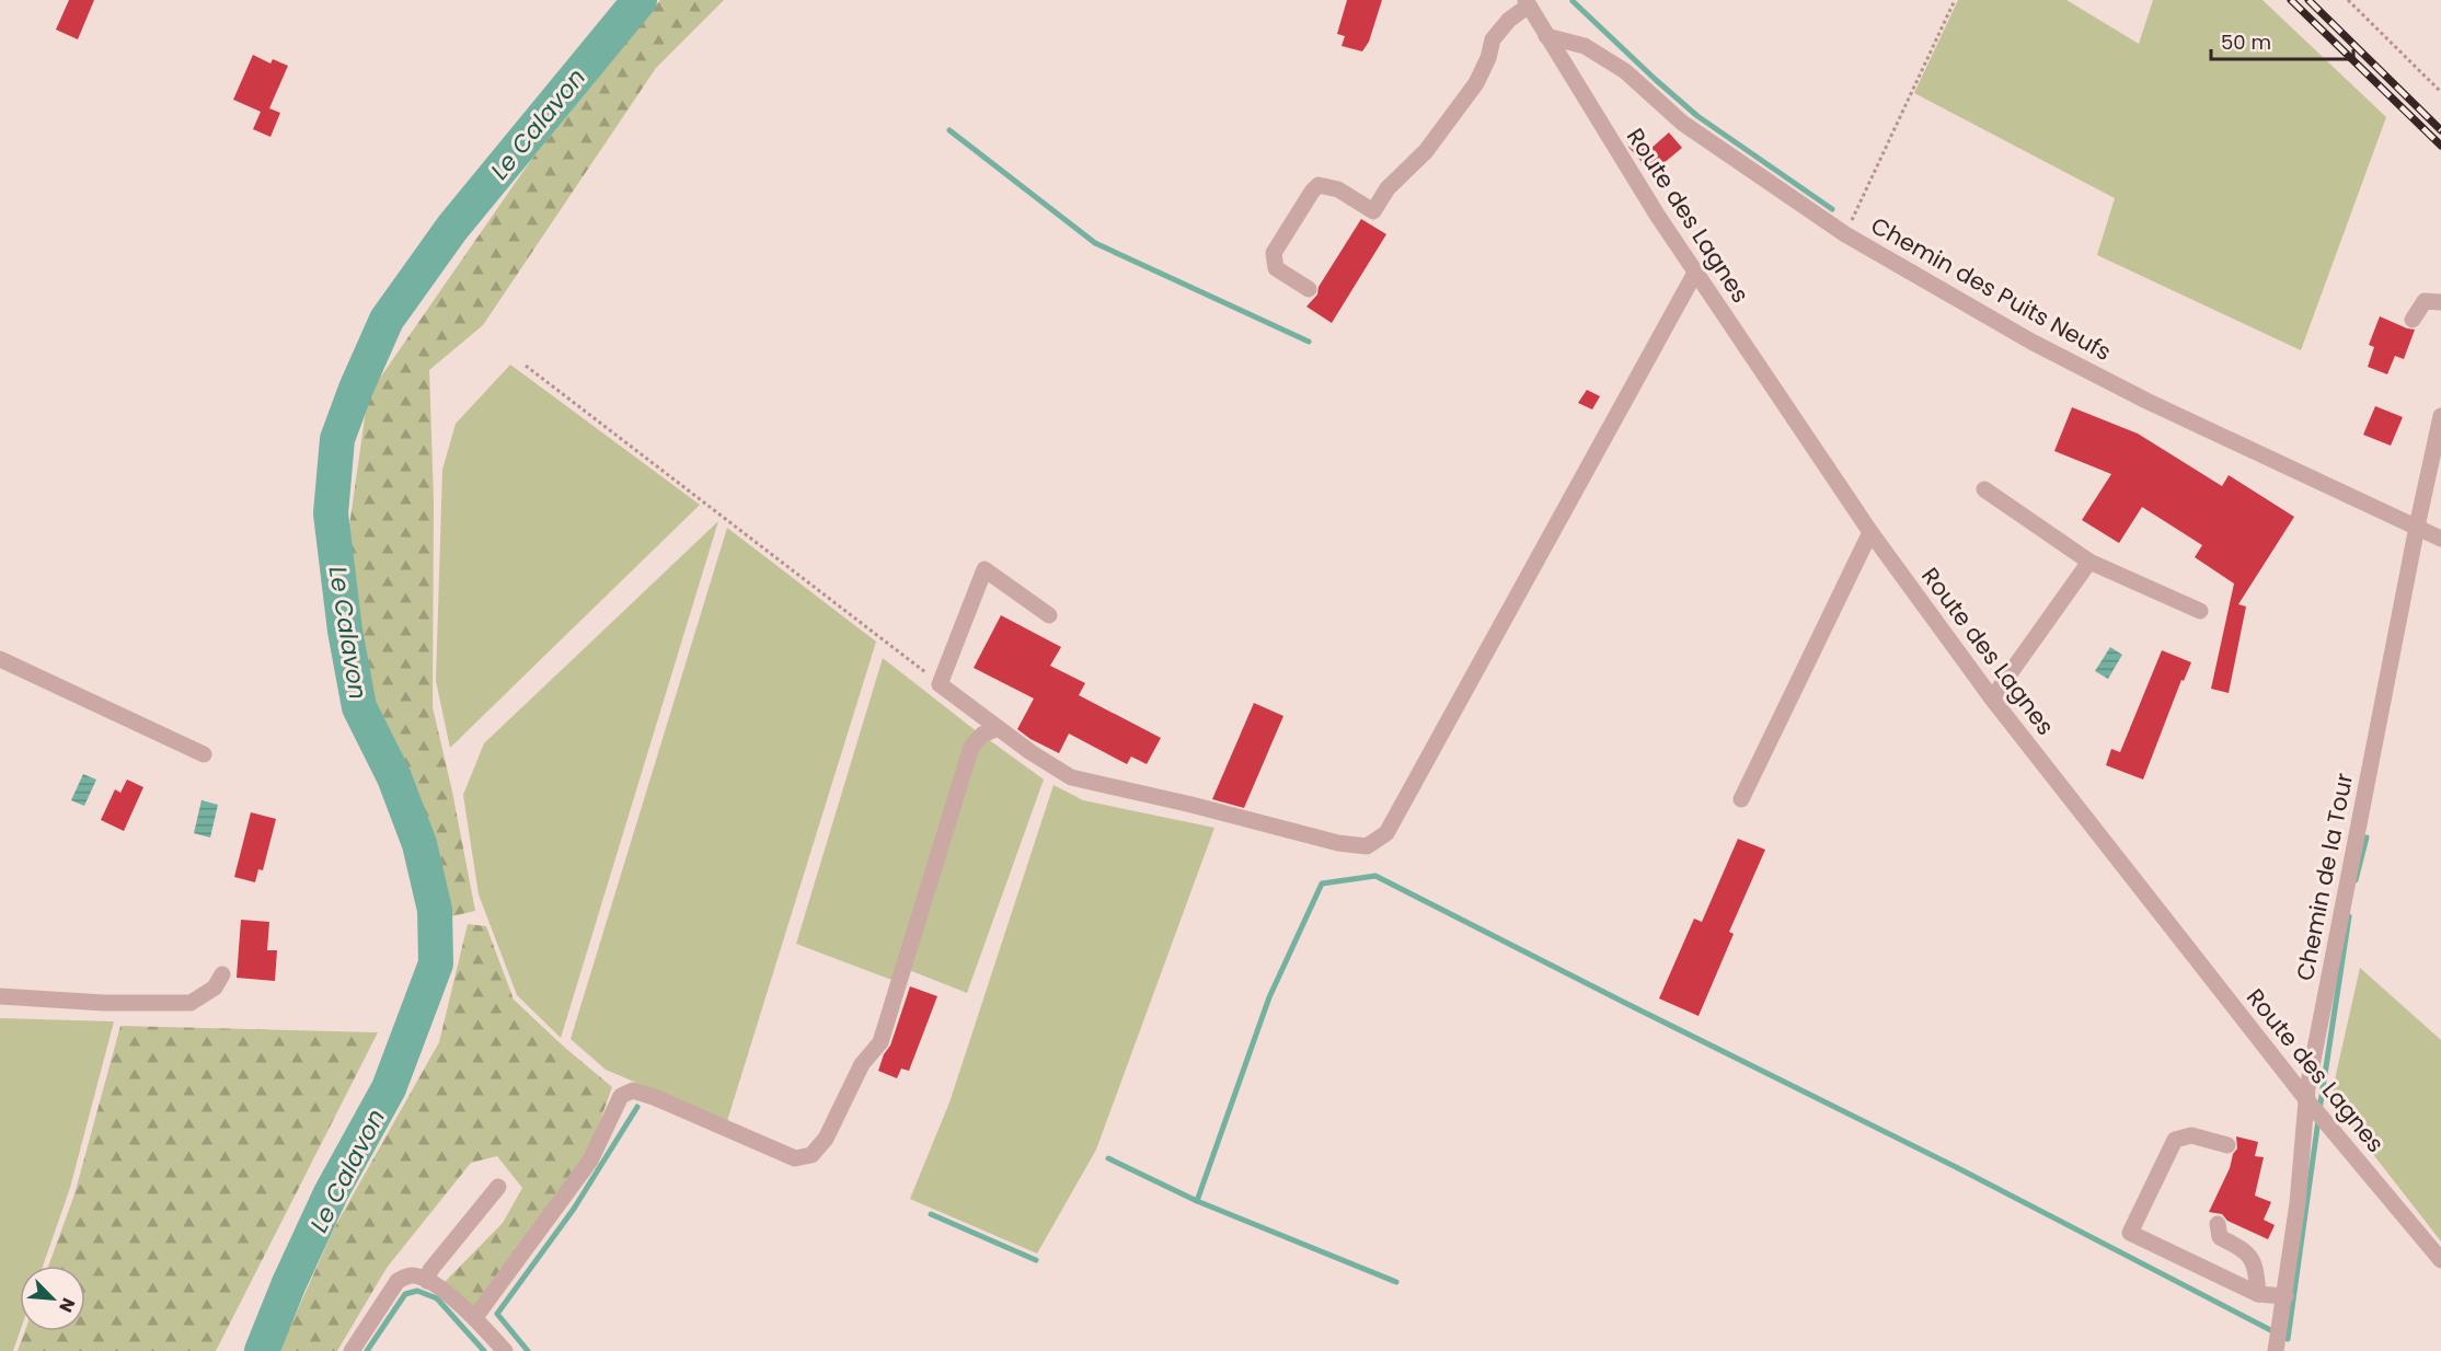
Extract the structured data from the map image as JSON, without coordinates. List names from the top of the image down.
{
  "streets": {
    "street": ["Route des Lagnes", "Chemin des Puits Neufs", "Chemin de la Tour"]
  },
  "crossings": [
    ["Route des Lagnes", "Chemin des Puits Neufs"],
    ["Route des Lagnes", "Chemin de la Tour"],
    ["Chemin des Puits Neufs", "Chemin de la Tour"]
  ],
  "water": ["Le Calavon"],
  "scale_bar": "50 m",
  "north": "bottom right"
}
